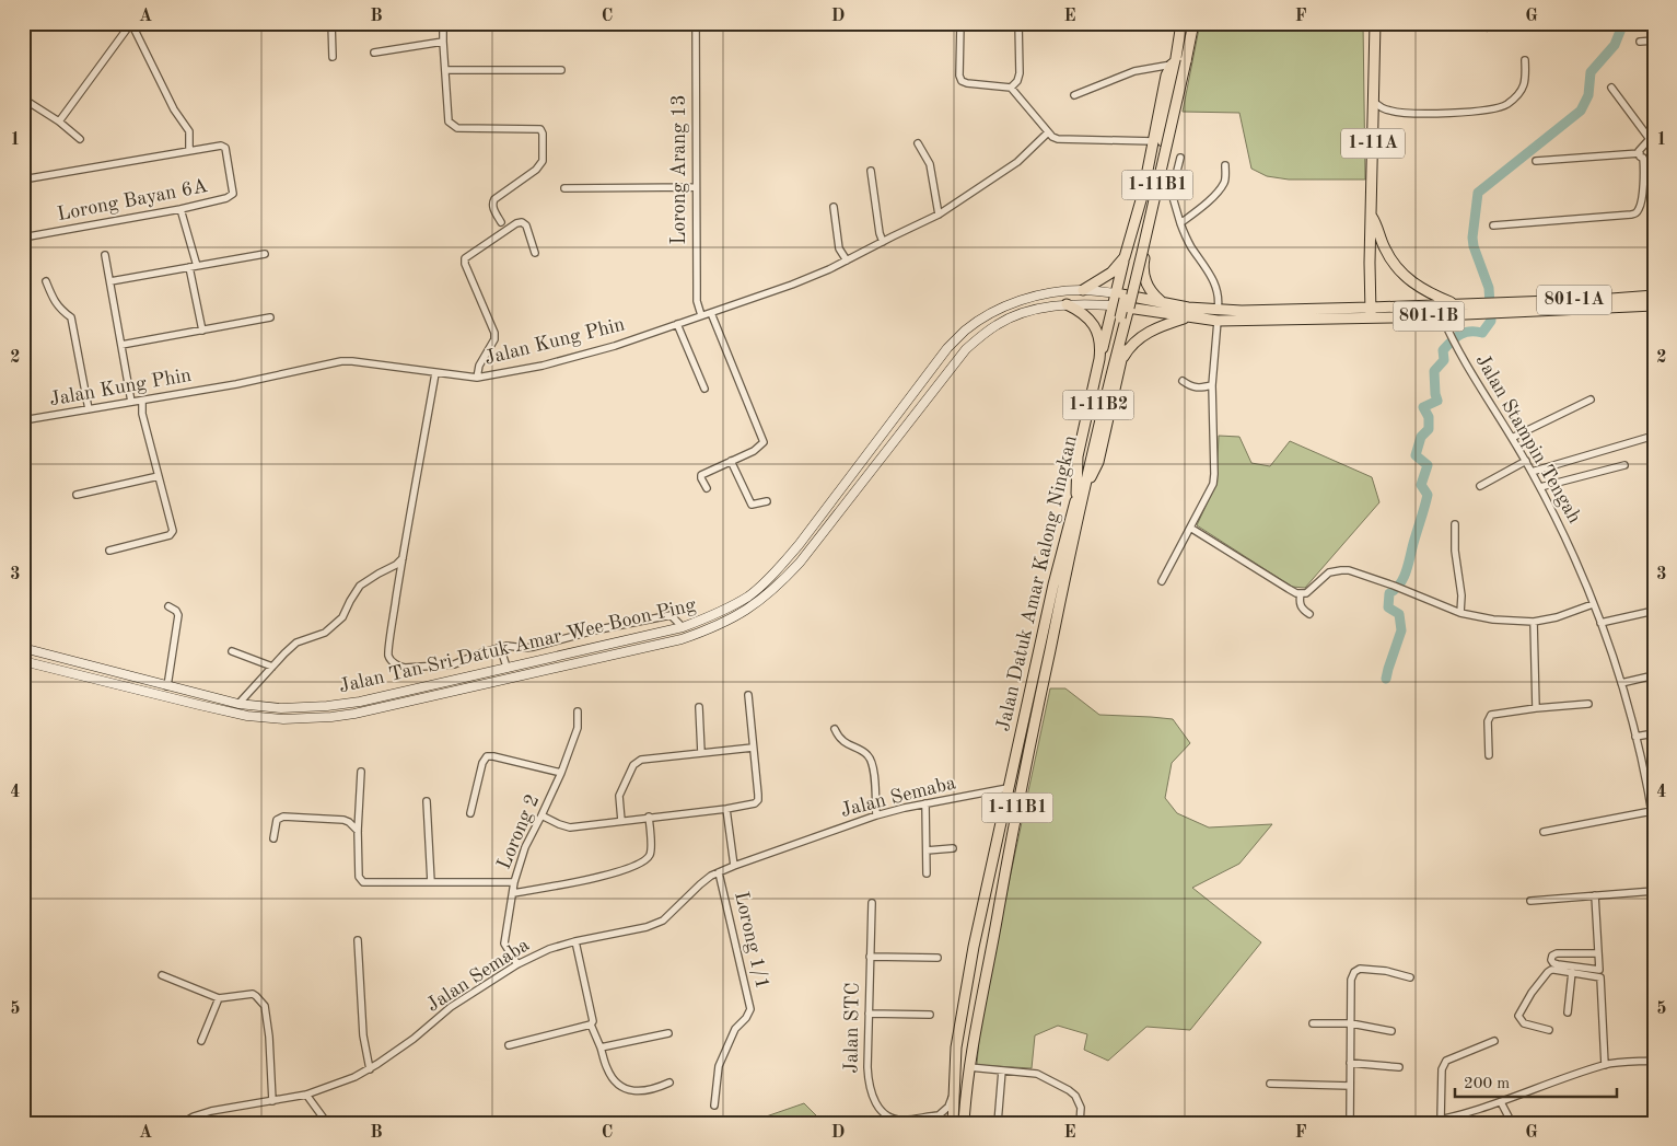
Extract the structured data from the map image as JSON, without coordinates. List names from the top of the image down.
{
  "streets": {
    "highway": [
      "1-11A",
      "1-11B1",
      "801-1A",
      "801-1B",
      "Jalan Datuk Amar Kalong Ningkan"
    ],
    "main road": ["Jalan Tan Sri Datuk Amar Wee Boon Ping"],
    "street": [
      "Lorong Arang 13",
      "Lorong Bayan 6A",
      "Jalan Kung Phin",
      "Jalan Stampin Tengah",
      "Jalan Semaba",
      "Lorong 2",
      "Lorong 1/1",
      "Jalan STC"
    ]
  },
  "crossings": [
    ["1-11A", "801-1A"],
    ["1-11A", "801-1B"],
    ["Lorong Arang 13", "Jalan Kung Phin"],
    ["801-1A", "801-1B"],
    ["801-1B", "Jalan Stampin Tengah"],
    ["Jalan Datuk Amar Kalong Ningkan", "Jalan Semaba"],
    ["Jalan Semaba", "Lorong 2"],
    ["Jalan Semaba", "Lorong 1/1"]
  ],
  "scale_bar": "200 m",
  "grid": {
    "columns": [
      "A",
      "B",
      "C",
      "D",
      "E",
      "F",
      "G"
    ],
    "rows": [
      "1",
      "2",
      "3",
      "4",
      "5"
    ]
  }
}
